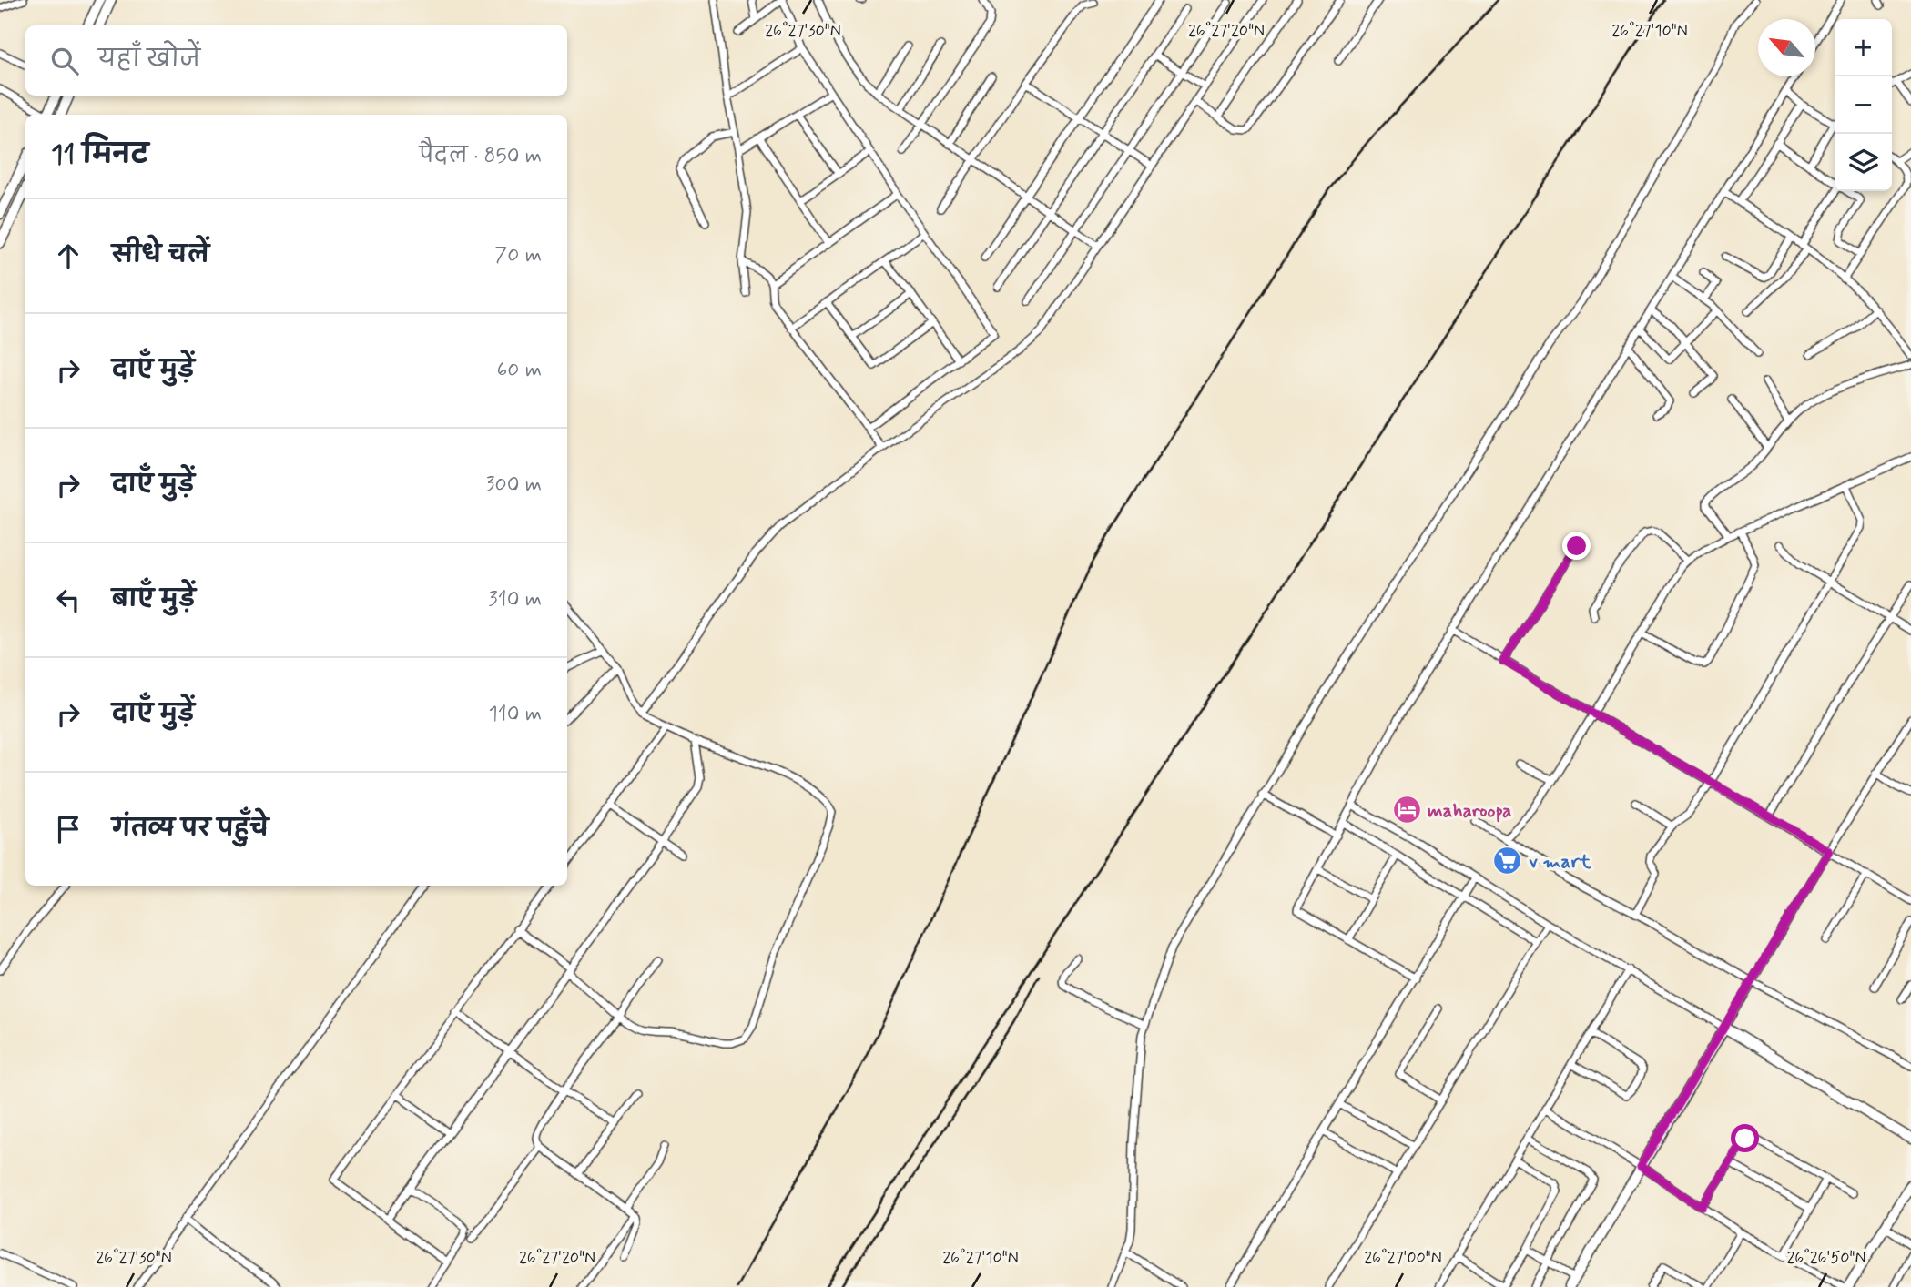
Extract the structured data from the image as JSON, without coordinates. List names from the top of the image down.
{
  "places": {
    "hotel": ["maharoopa"],
    "supermarket": ["v mart"]
  },
  "north": "top left",
  "page": {
    "map_buttons": ["+", "−"],
    "search": "यहाँ खोजें",
    "heading": ["11 मिनट", "पैदल · 850 m"],
    "list": [
      ["सीधे चलें", "70 m"],
      ["दाएँ मुड़ें", "60 m"],
      ["दाएँ मुड़ें", "300 m"],
      ["बाएँ मुड़ें", "310 m"],
      ["दाएँ मुड़ें", "110 m"],
      "गंतव्य पर पहुँचे"
    ]
  },
  "coordinates": [
    "26°27'30\"N",
    "26°27'20\"N",
    "26°27'10\"N",
    "26°27'00\"N",
    "26°26'50\"N"
  ]
}
